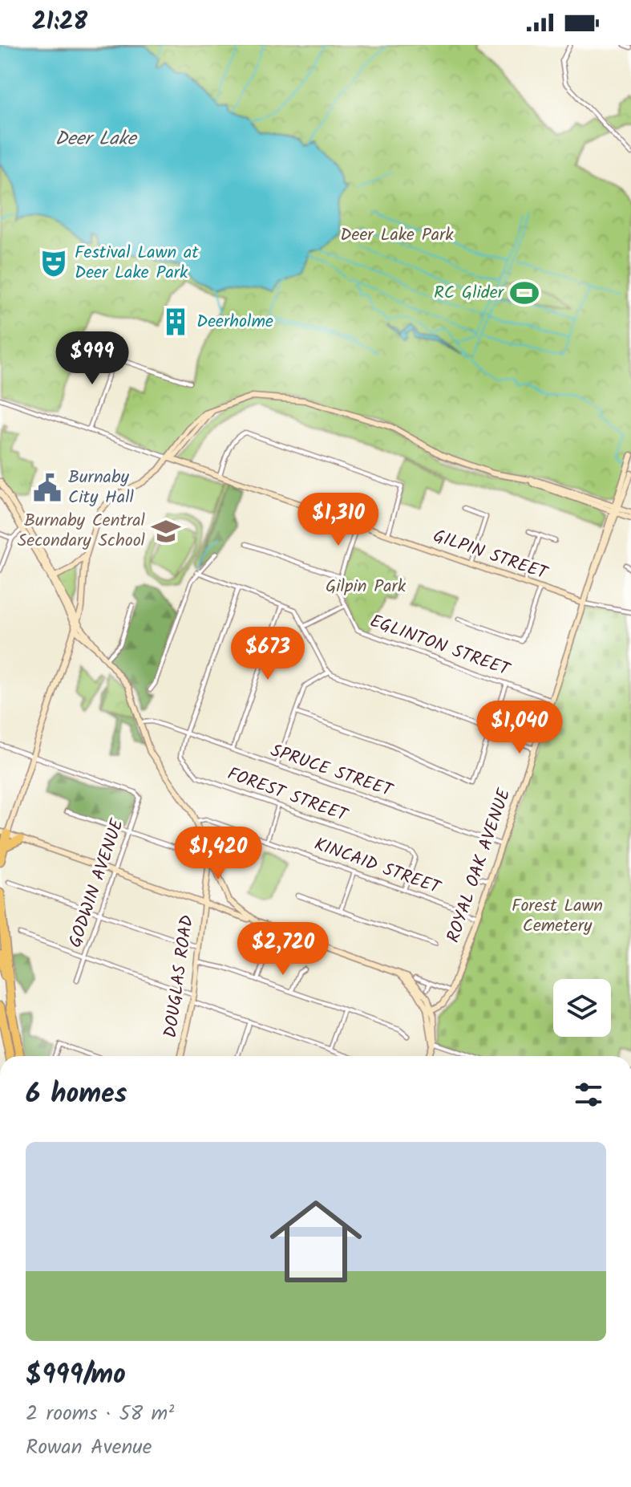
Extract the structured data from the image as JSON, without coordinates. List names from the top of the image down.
{
  "streets": {
    "main road": ["GILPIN STREET", "ROYAL OAK AVENUE", "DOUGLAS ROAD"],
    "street": [
      "EGLINTON STREET",
      "SPRUCE STREET",
      "FOREST STREET",
      "KINCAID STREET",
      "GODWIN AVENUE"
    ]
  },
  "crossings": [
    ["GILPIN STREET", "ROYAL OAK AVENUE"],
    ["EGLINTON STREET", "ROYAL OAK AVENUE"],
    ["SPRUCE STREET", "FOREST STREET"],
    ["SPRUCE STREET", "ROYAL OAK AVENUE"],
    ["FOREST STREET", "KINCAID STREET"],
    ["ROYAL OAK AVENUE", "KINCAID STREET"]
  ],
  "water": ["Deer Lake"],
  "parks": ["Deer Lake Park", "Gilpin Park", "Forest Lawn Cemetery"],
  "places": {
    "theatre": ["Festival Lawn at Deer Lake Park"],
    "sports": ["RC Glider"],
    "building": ["Deerholme"],
    "public building": ["Burnaby City Hall"],
    "school or university": ["Burnaby Central Secondary School"]
  },
  "page": {
    "status": "21:28",
    "price": [
      "$999",
      "$1,310",
      "$673",
      "$1,040",
      "$1,420",
      "$2,720"
    ],
    "heading": "6 homes",
    "list": [
      {
        "name": "$999/mo",
        "note": "2 rooms · 58 m² · Rowan Avenue"
      }
    ]
  }
}
